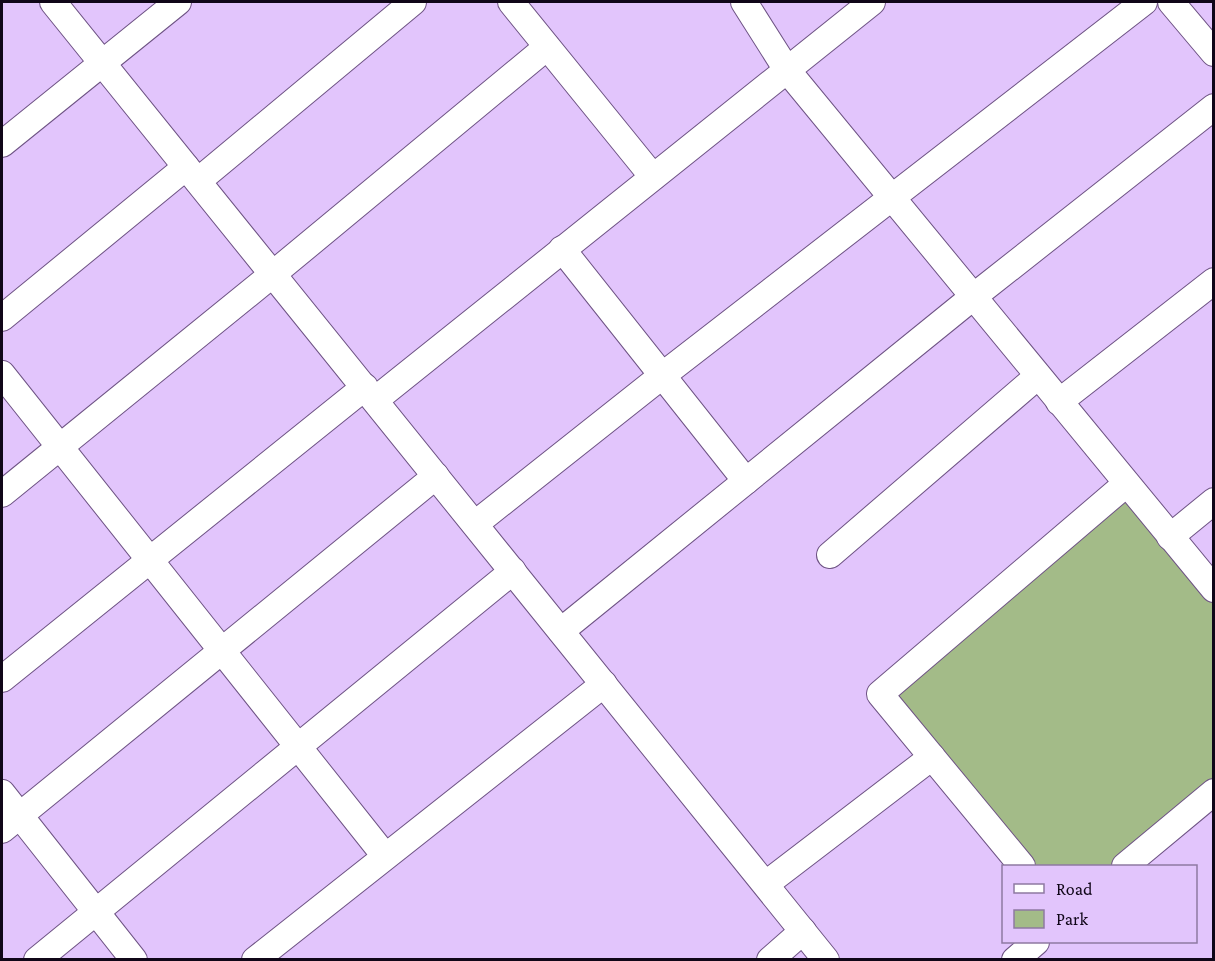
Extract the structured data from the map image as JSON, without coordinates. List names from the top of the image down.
{
  "legend": ["Road", "Park"]
}
